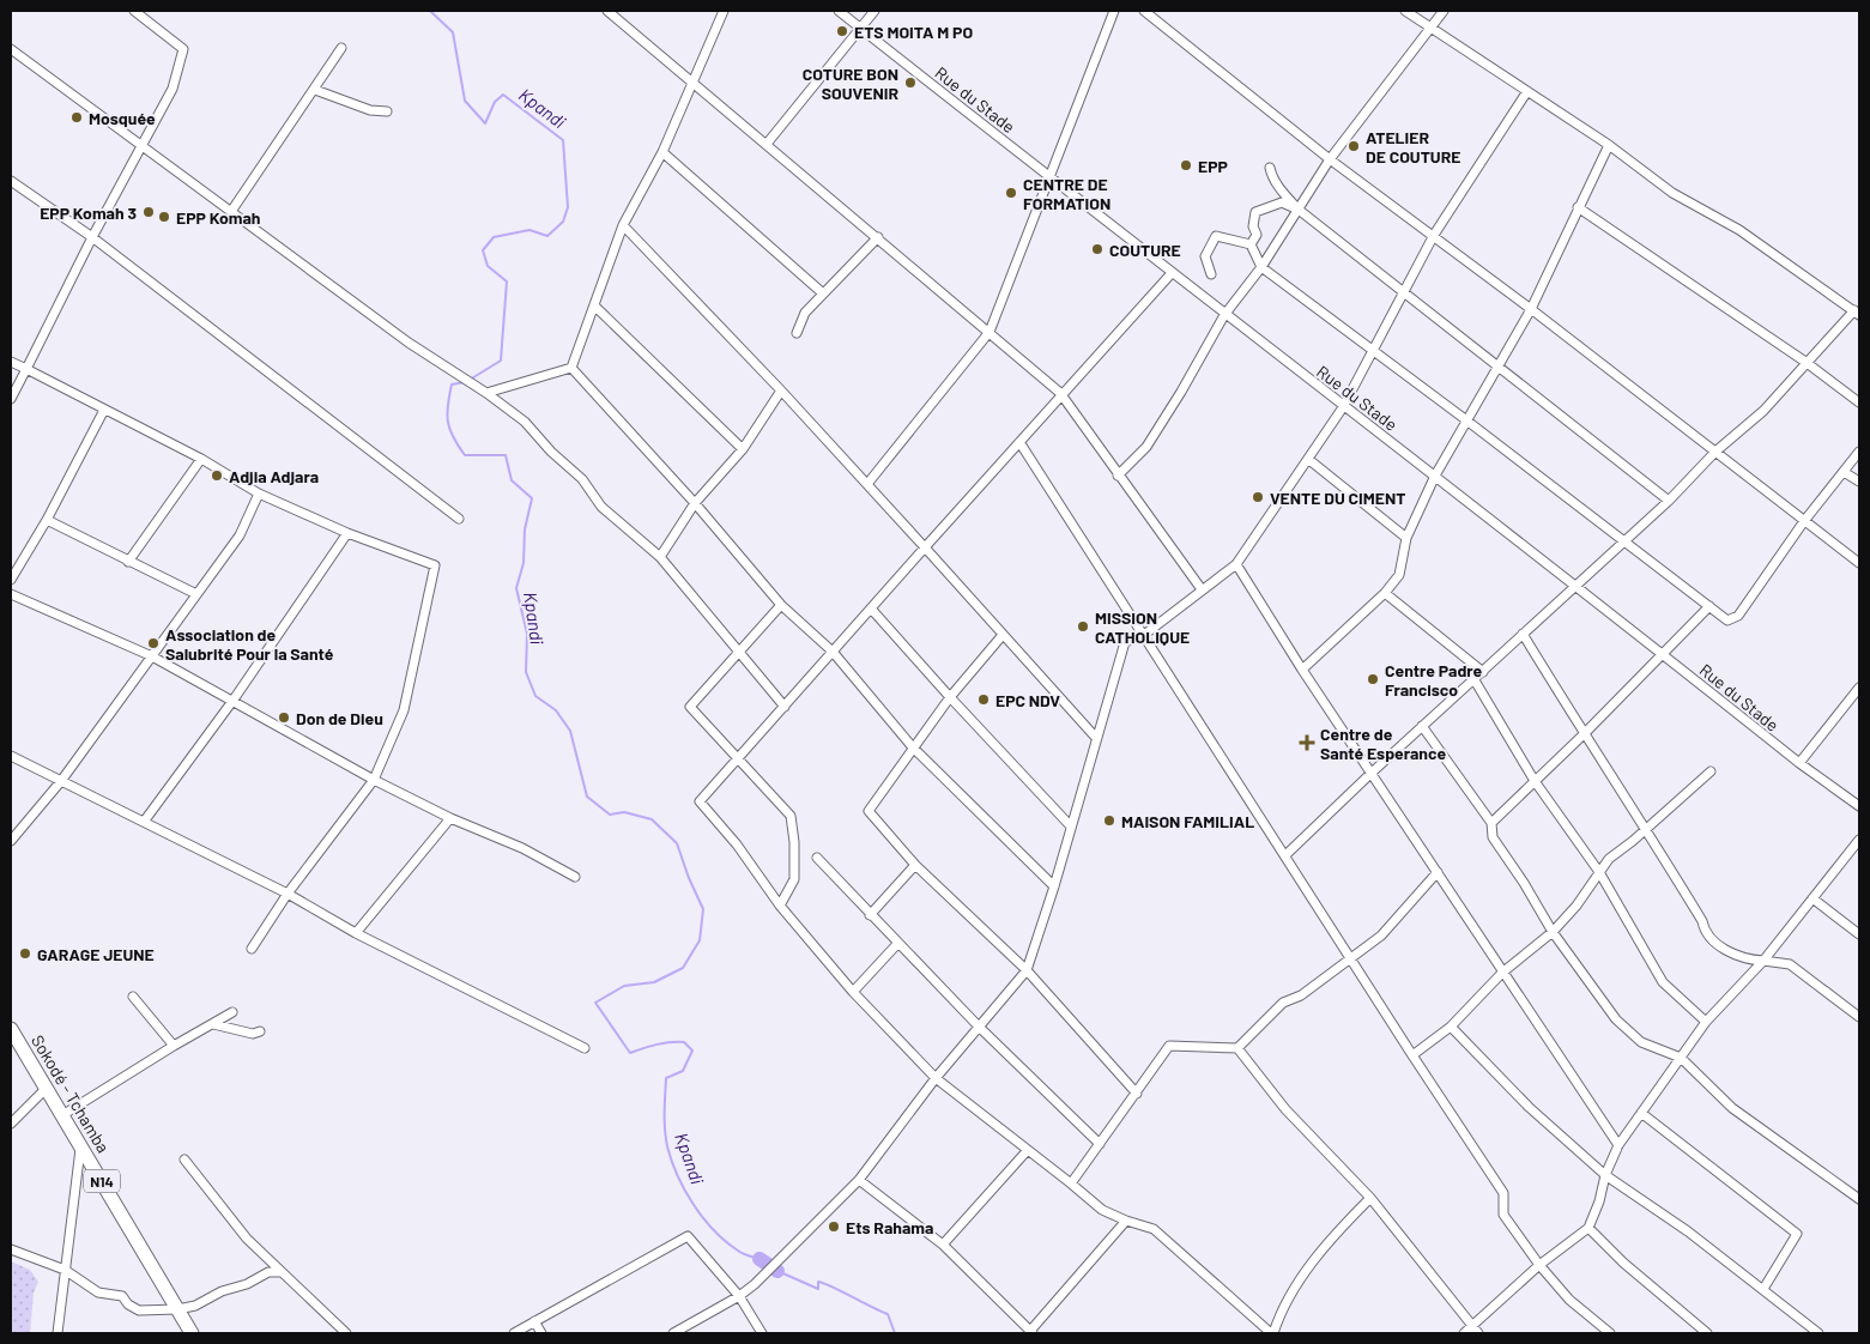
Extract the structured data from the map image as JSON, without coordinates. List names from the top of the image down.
{
  "streets": {
    "main road": ["Sokodé - Tchamba", "N14"],
    "street": ["Rue du Stade"]
  },
  "water": ["Kpandi"],
  "places": {
    "other": [
      "ETS MOITA M PO",
      "COTURE BON SOUVENIR",
      "Mosquée",
      "ATELIER DE COUTURE",
      "EPP",
      "CENTRE DE FORMATION",
      "EPP Komah 3",
      "EPP Komah",
      "COUTURE",
      "Adjia Adjara",
      "VENTE DU CIMENT",
      "MISSION CATHOLIQUE",
      "Association de Salubrité Pour la Santé",
      "Centre Padre Francisco",
      "EPC NDV",
      "Don de Dieu",
      "MAISON FAMILIAL",
      "GARAGE JEUNE",
      "Ets Rahama"
    ],
    "health": ["Centre de Santé Esperance"]
  }
}
